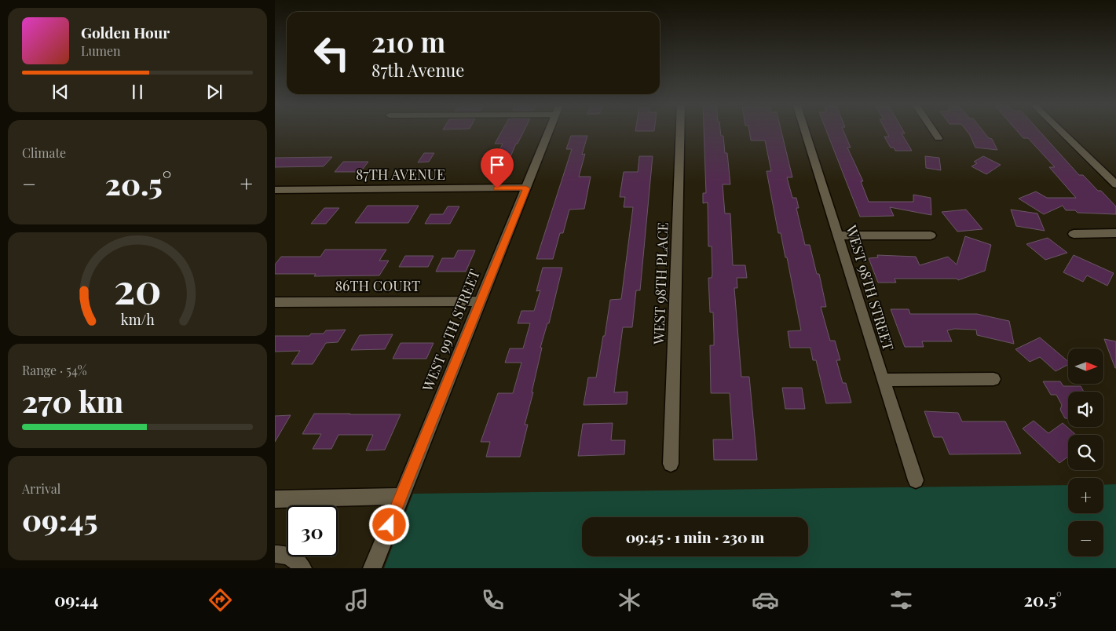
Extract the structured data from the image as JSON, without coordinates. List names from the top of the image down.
{
  "streets": {
    "street": [
      "87TH AVENUE",
      "WEST 98TH PLACE",
      "86TH COURT",
      "WEST 98TH STREET",
      "WEST 99TH STREET"
    ]
  },
  "crossings": [
    ["87TH AVENUE", "WEST 99TH STREET"],
    ["86TH COURT", "WEST 99TH STREET"]
  ],
  "north": "right",
  "page": {
    "turn": ["210 m", "87th Avenue"],
    "song": ["Golden Hour", "Lumen"],
    "tile": [
      "Climate",
      ["Range · 54%", "270 km"],
      ["Arrival", "09:45"]
    ],
    "heat": ["−", "20.5°", "+"],
    "map_buttons": ["+", "−"],
    "limit": "30",
    "trip": "09:45 · 1 min · 230 m",
    "tabs": ["09:44", "20.5°"],
    "gauge": ["20", "km/h"]
  }
}
